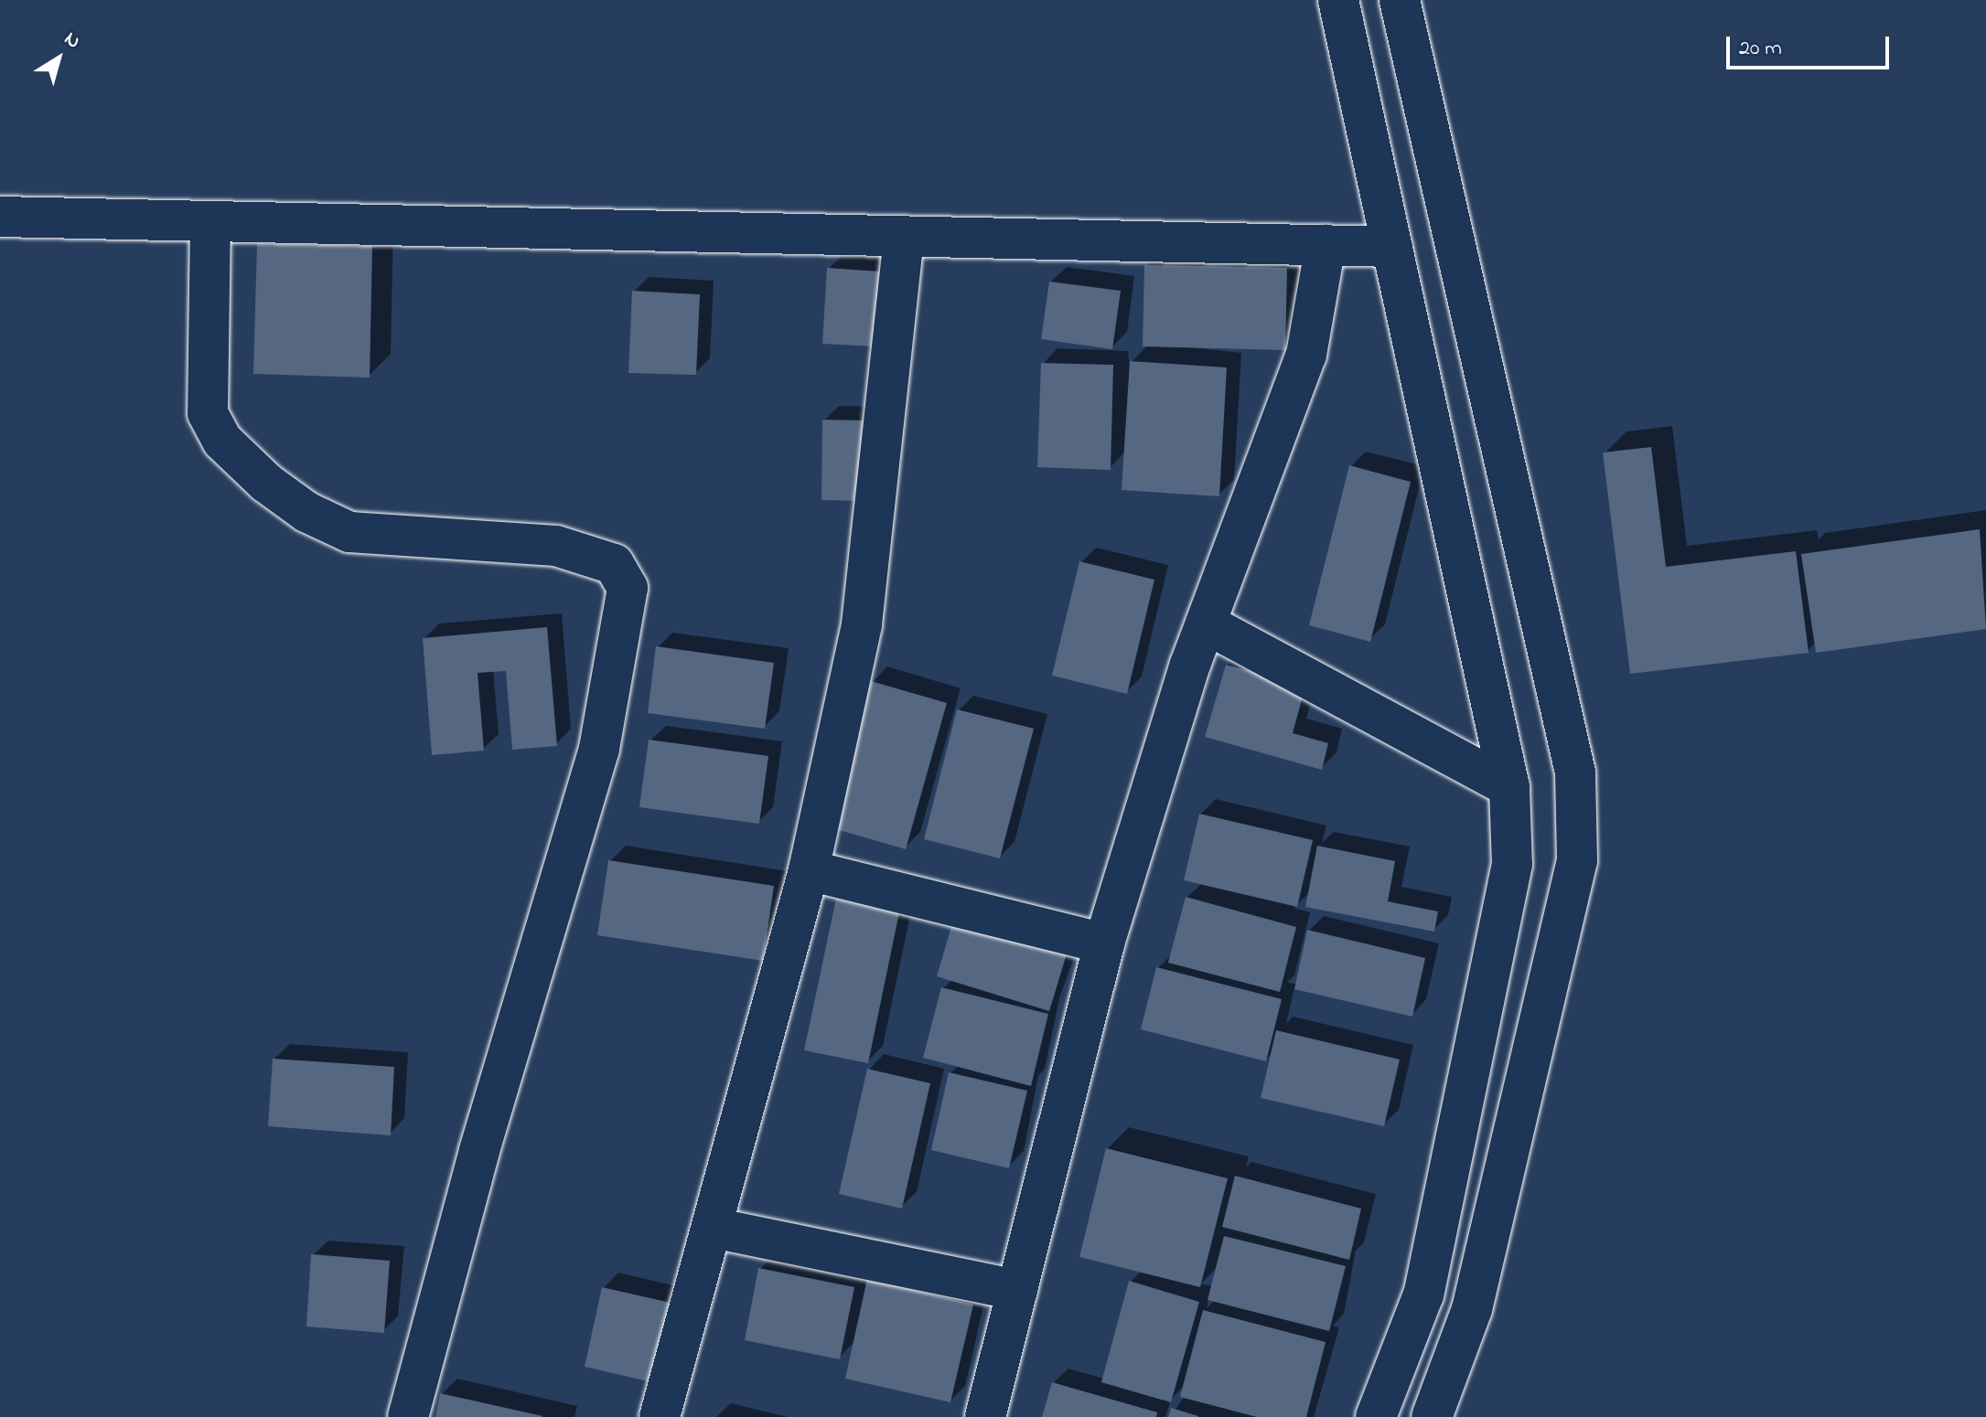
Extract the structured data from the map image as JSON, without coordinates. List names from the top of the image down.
{
  "scale_bar": "20 m",
  "north": "top right"
}
